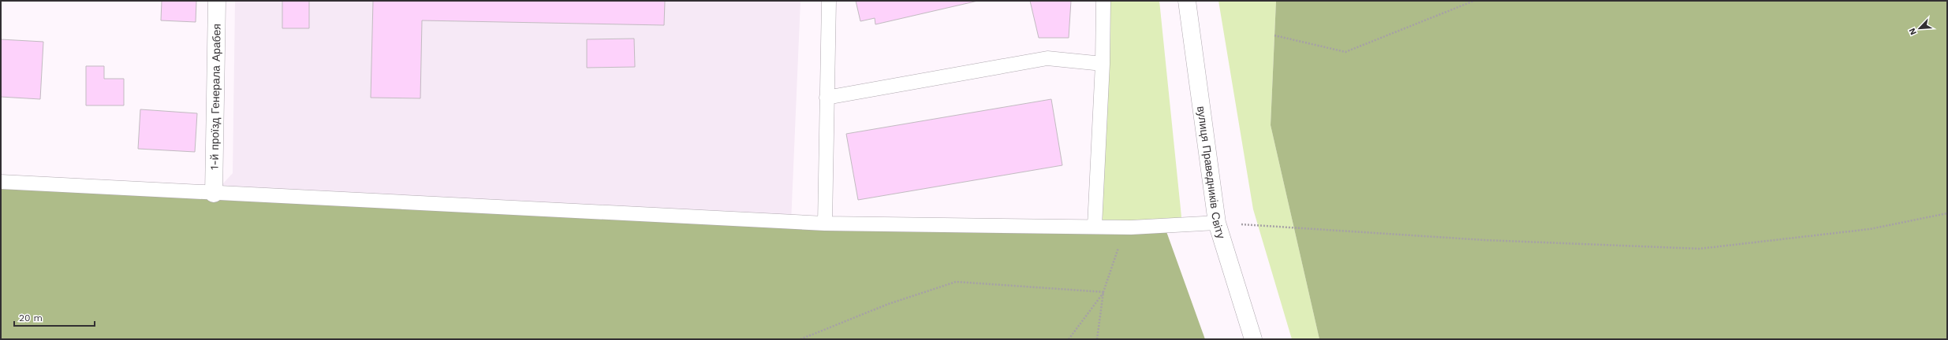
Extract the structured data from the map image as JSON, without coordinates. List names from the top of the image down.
{
  "streets": {
    "main road": ["1-й проїзд Генерала Арабея", "вулиця Праведників Світу"]
  },
  "scale_bar": "20 m",
  "north": "bottom left"
}
